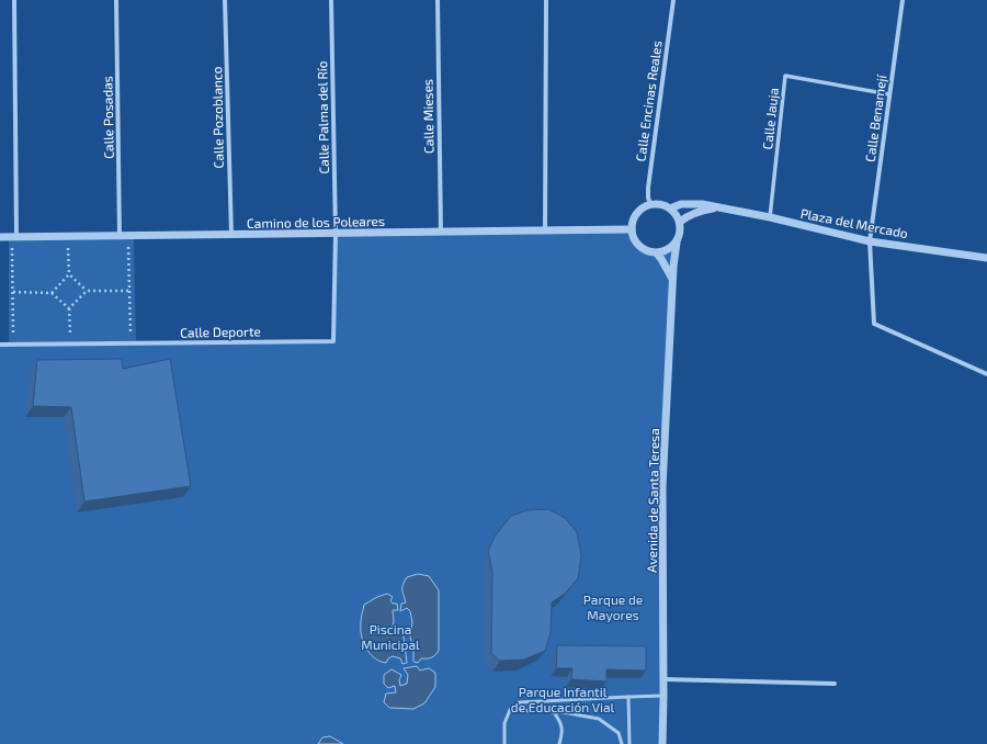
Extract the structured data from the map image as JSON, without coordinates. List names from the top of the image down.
{
  "streets": {
    "street": [
      "Calle Encinas Reales",
      "Calle Mieses",
      "Calle Posadas",
      "Calle Pozoblanco",
      "Calle Palma del Río",
      "Calle Jauja",
      "Calle Benamejí",
      "Camino de los Poleares",
      "Plaza del Mercado",
      "Calle Deporte",
      "Avenida de Santa Teresa"
    ]
  },
  "crossings": [
    ["Calle Encinas Reales", "Camino de los Poleares"],
    ["Calle Encinas Reales", "Plaza del Mercado"],
    ["Calle Encinas Reales", "Avenida de Santa Teresa"],
    ["Calle Mieses", "Camino de los Poleares"],
    ["Calle Posadas", "Camino de los Poleares"],
    ["Calle Pozoblanco", "Camino de los Poleares"],
    ["Calle Palma del Río", "Camino de los Poleares"],
    ["Calle Palma del Río", "Calle Deporte"],
    ["Calle Jauja", "Calle Benamejí"],
    ["Calle Jauja", "Plaza del Mercado"],
    ["Calle Benamejí", "Plaza del Mercado"],
    ["Camino de los Poleares", "Plaza del Mercado"],
    ["Camino de los Poleares", "Calle Deporte"],
    ["Camino de los Poleares", "Avenida de Santa Teresa"],
    ["Plaza del Mercado", "Avenida de Santa Teresa"]
  ],
  "parks": ["Parque de Mayores", "Piscina Municipal", "Parque Infantil de Educación Vial"]
}
